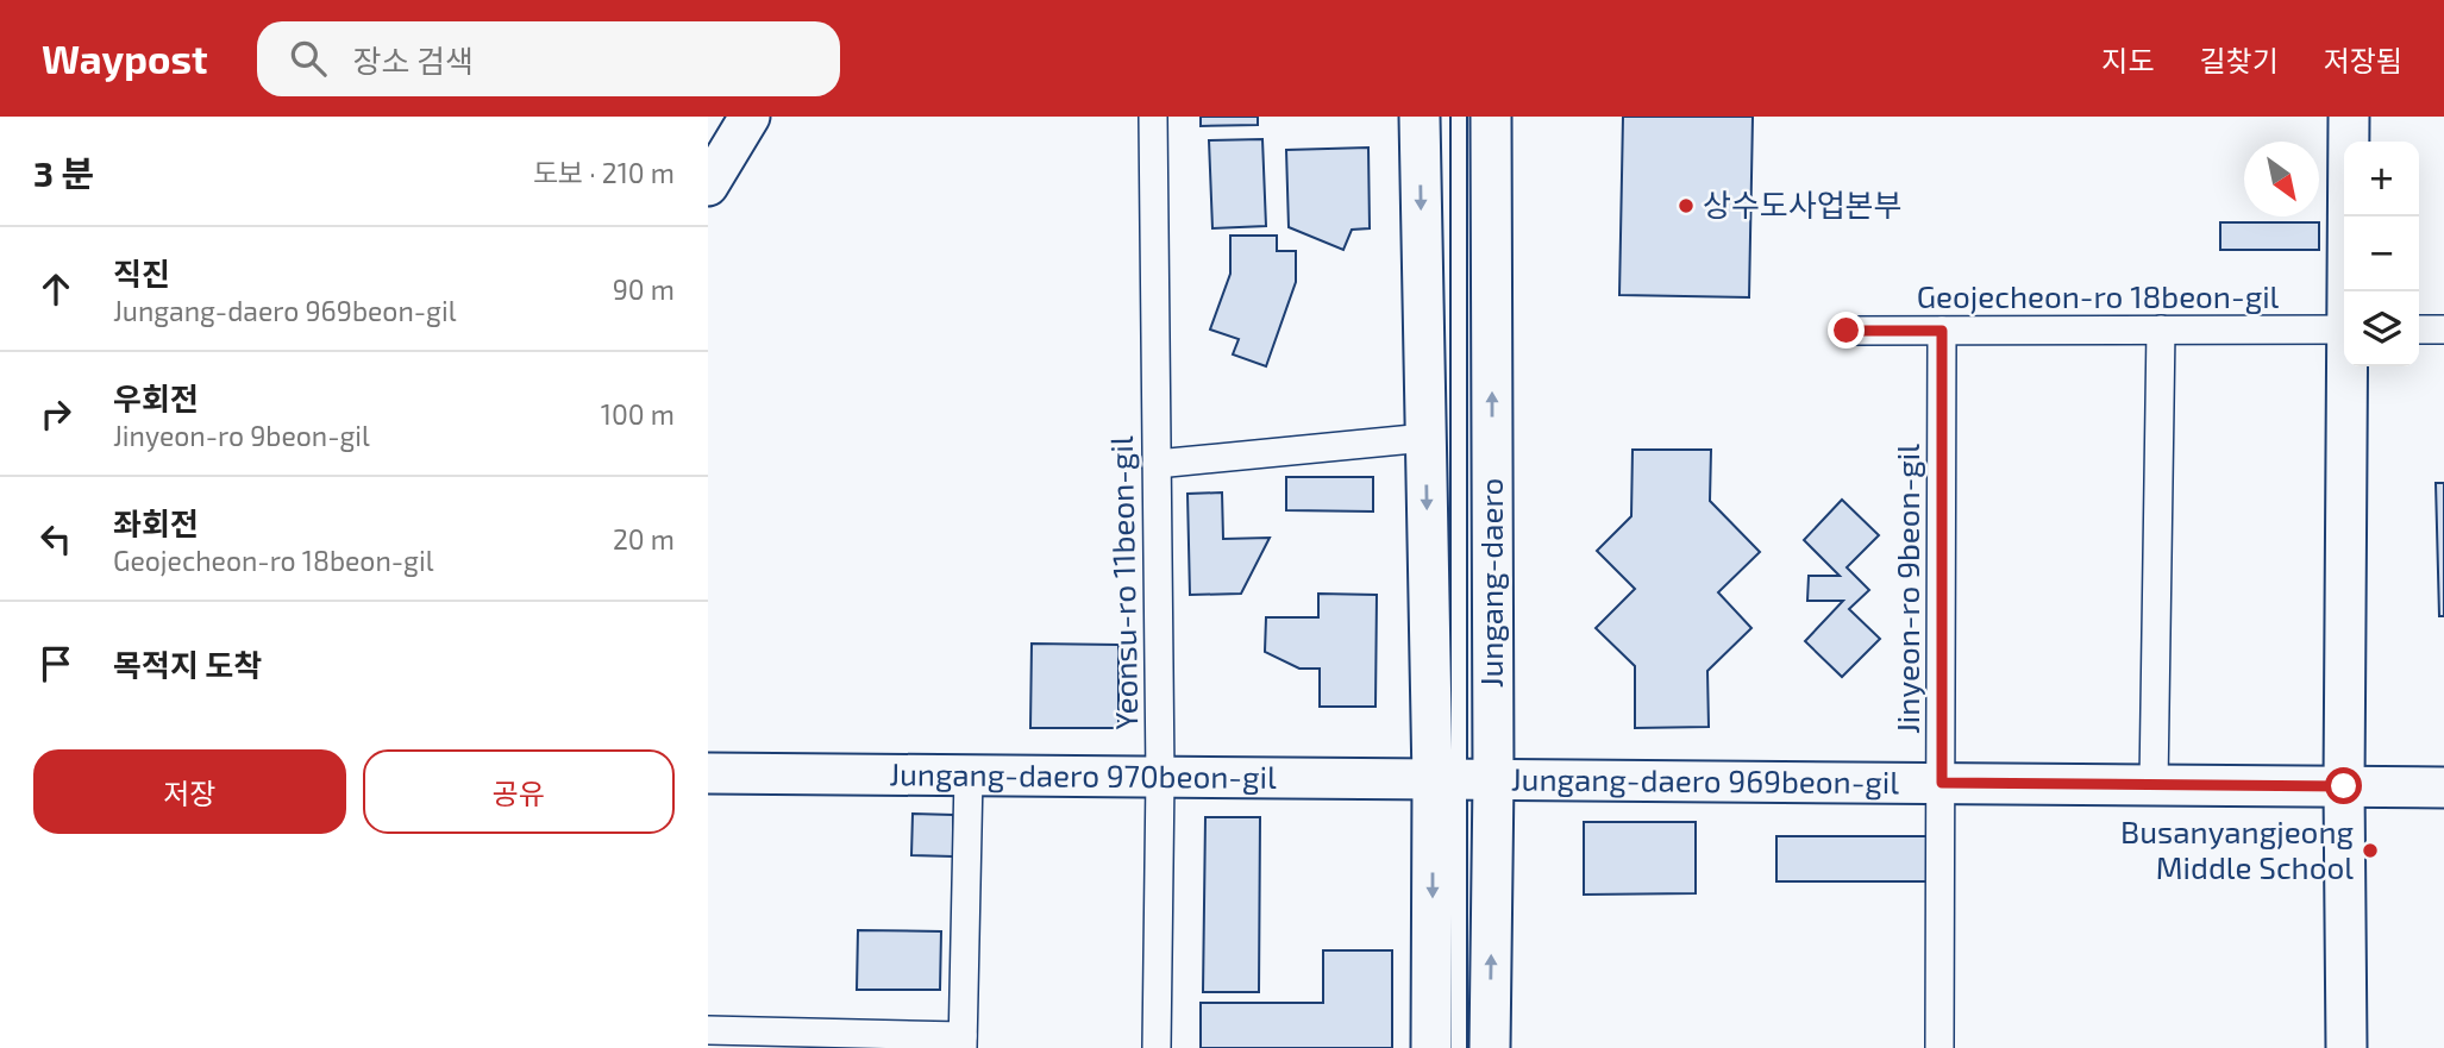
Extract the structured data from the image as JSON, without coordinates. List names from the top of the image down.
{
  "streets": {
    "street": [
      "Geojecheon-ro 18beon-gil",
      "Yeonsu-ro 11beon-gil",
      "Jungang-daero",
      "Jinyeon-ro 9beon-gil",
      "Jungang-daero 970beon-gil",
      "Jungang-daero 969beon-gil"
    ]
  },
  "crossings": [
    ["Geojecheon-ro 18beon-gil", "Jinyeon-ro 9beon-gil"],
    ["Yeonsu-ro 11beon-gil", "Jungang-daero 970beon-gil"],
    ["Jungang-daero", "Jungang-daero 970beon-gil"],
    ["Jungang-daero", "Jungang-daero 969beon-gil"],
    ["Jinyeon-ro 9beon-gil", "Jungang-daero 969beon-gil"],
    ["Jungang-daero 970beon-gil", "Jungang-daero 969beon-gil"]
  ],
  "places": ["상수도사업본부", "Busanyangjeong Middle School"],
  "north": "bottom right",
  "page": {
    "header": "Waypost",
    "search": "장소 검색",
    "nav": ["지도", "길찾기", "저장됨"],
    "heading": ["3 분", "도보 · 210 m"],
    "map_buttons": ["+", "−"],
    "list": [
      ["직진", "Jungang-daero 969beon-gil", "90 m"],
      ["우회전", "Jinyeon-ro 9beon-gil", "100 m"],
      ["좌회전", "Geojecheon-ro 18beon-gil", "20 m"],
      "목적지 도착"
    ],
    "buttons": ["저장", "공유"]
  }
}
